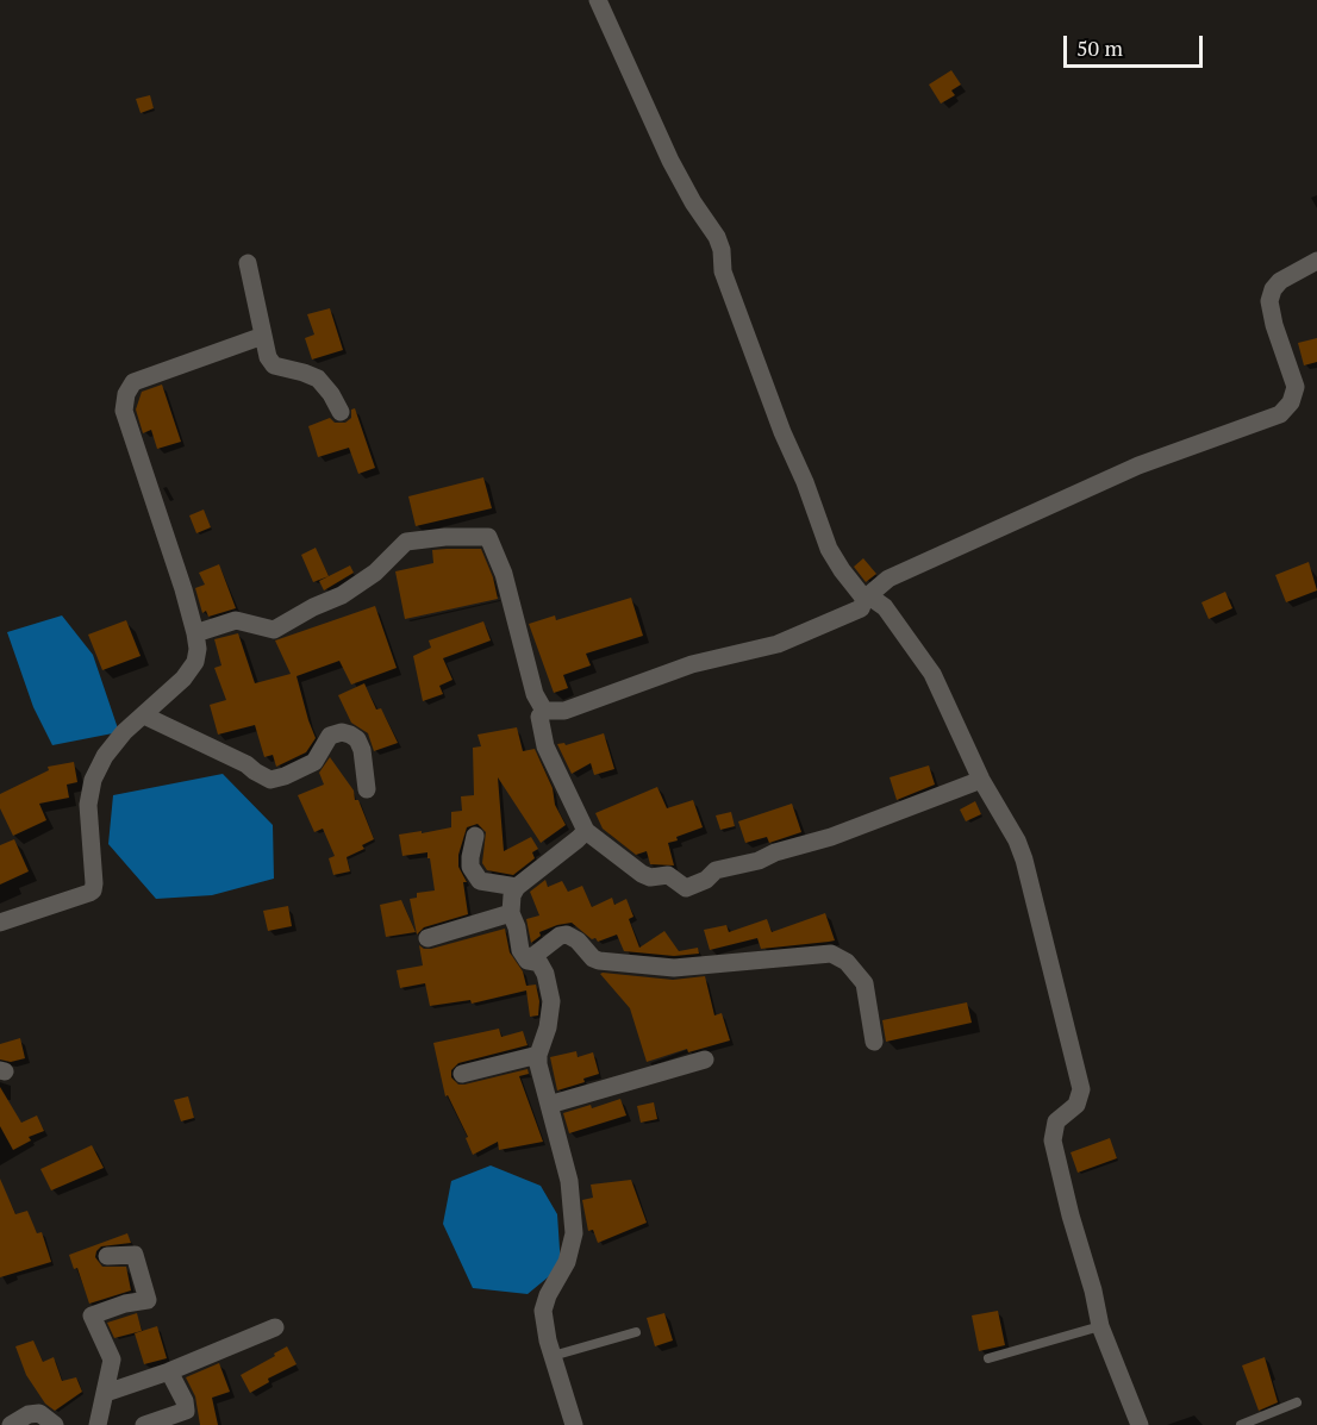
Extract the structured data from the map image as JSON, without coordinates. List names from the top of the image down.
{
  "scale_bar": "50 m"
}
